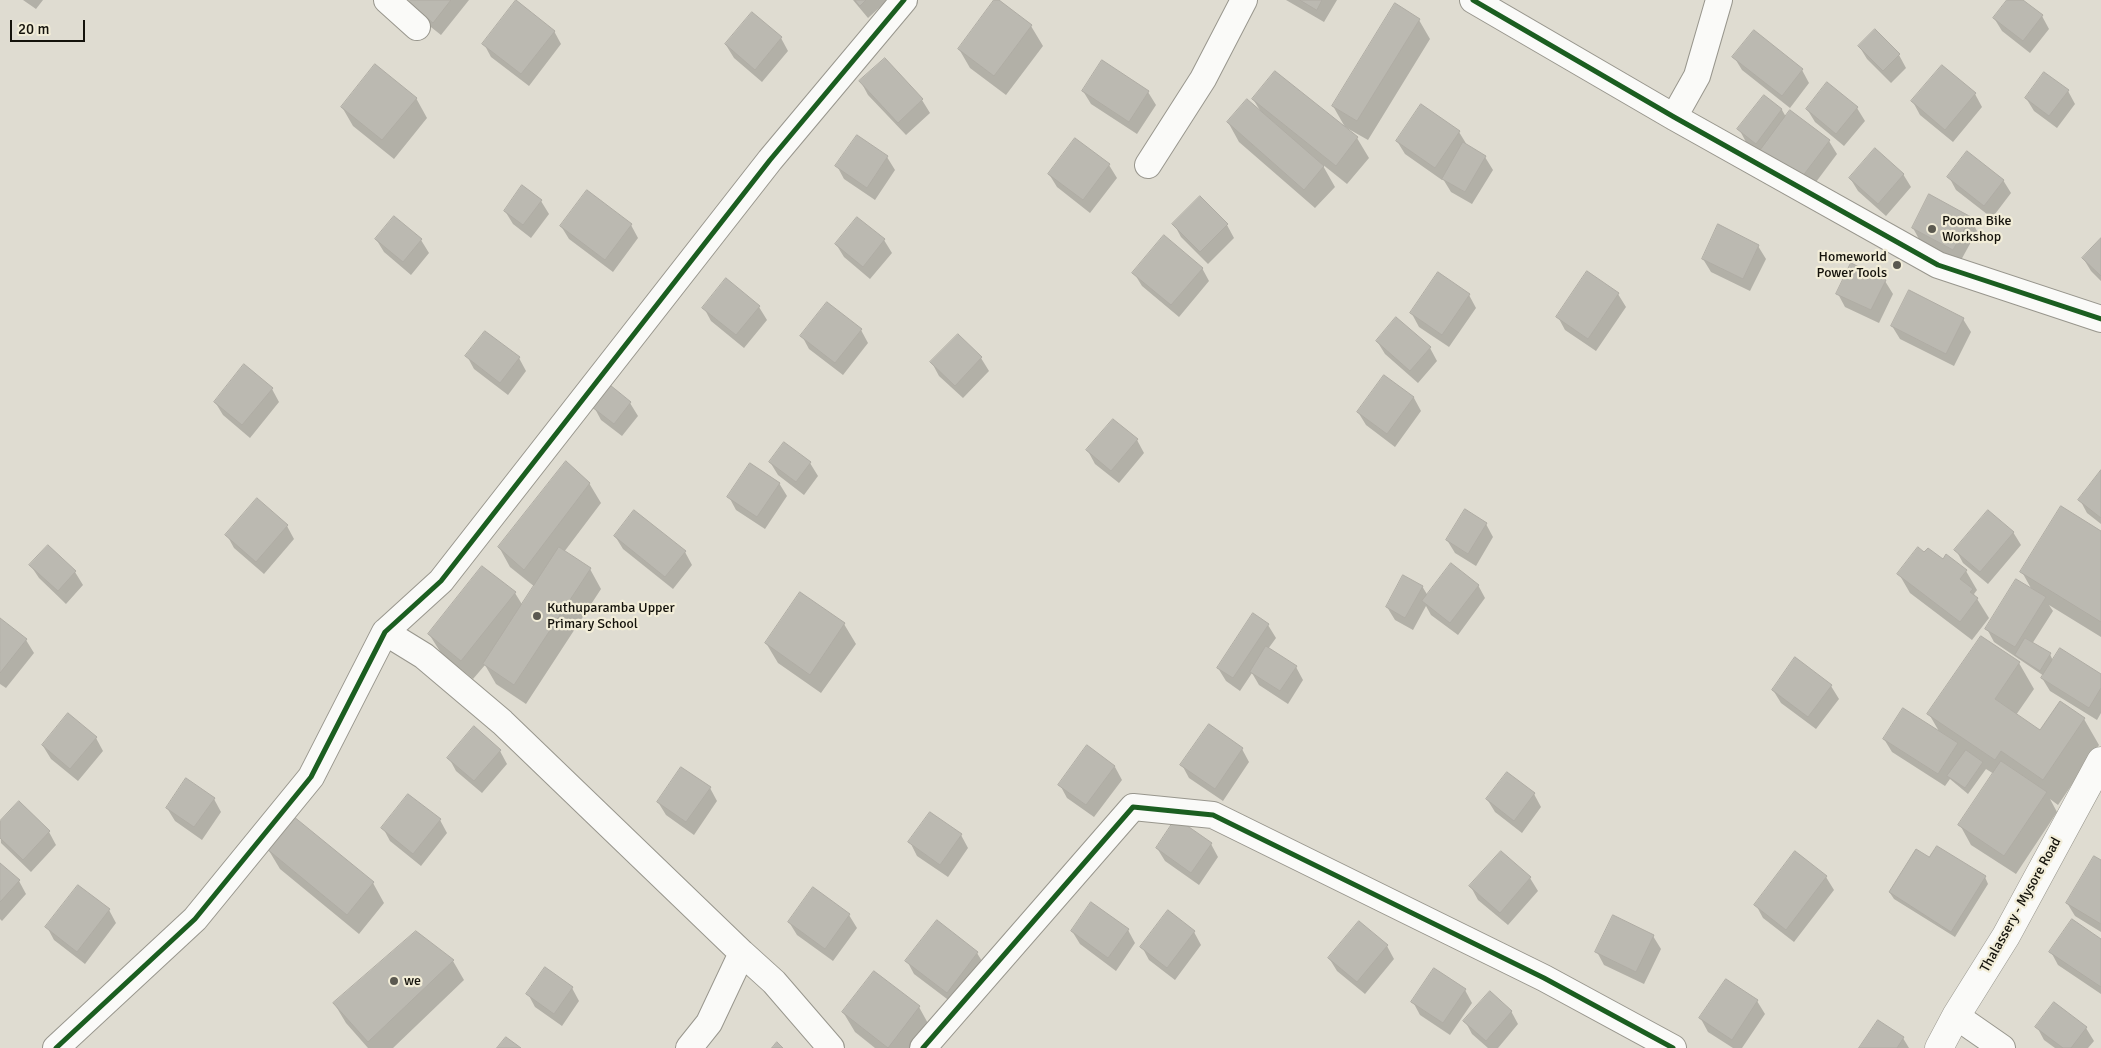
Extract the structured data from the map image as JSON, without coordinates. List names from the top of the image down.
{
  "streets": {
    "main road": ["Thalassery - Mysore Road"]
  },
  "places": [
    "Pooma Bike Workshop",
    "Homeworld Power Tools",
    "Kuthuparamba Upper Primary School",
    "we"
  ],
  "scale_bar": "20 m"
}
